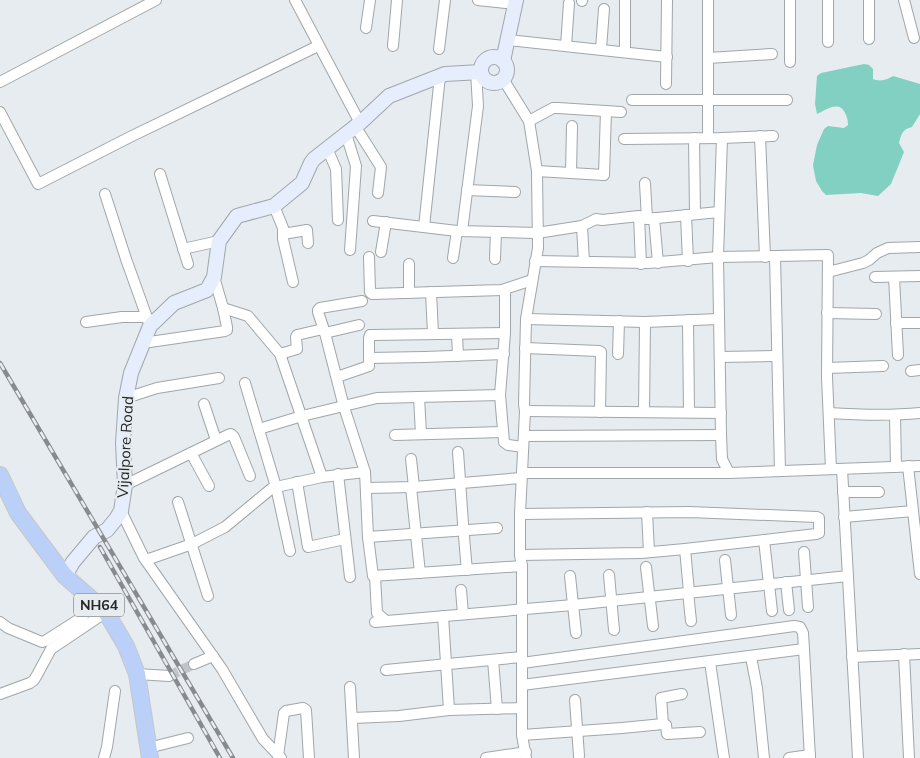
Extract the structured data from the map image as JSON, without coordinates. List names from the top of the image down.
{
  "streets": {
    "highway": ["NH64"],
    "main road": ["Vijalpore Road"]
  },
  "crossings": [
    ["Vijalpore Road", "NH64"]
  ]
}
